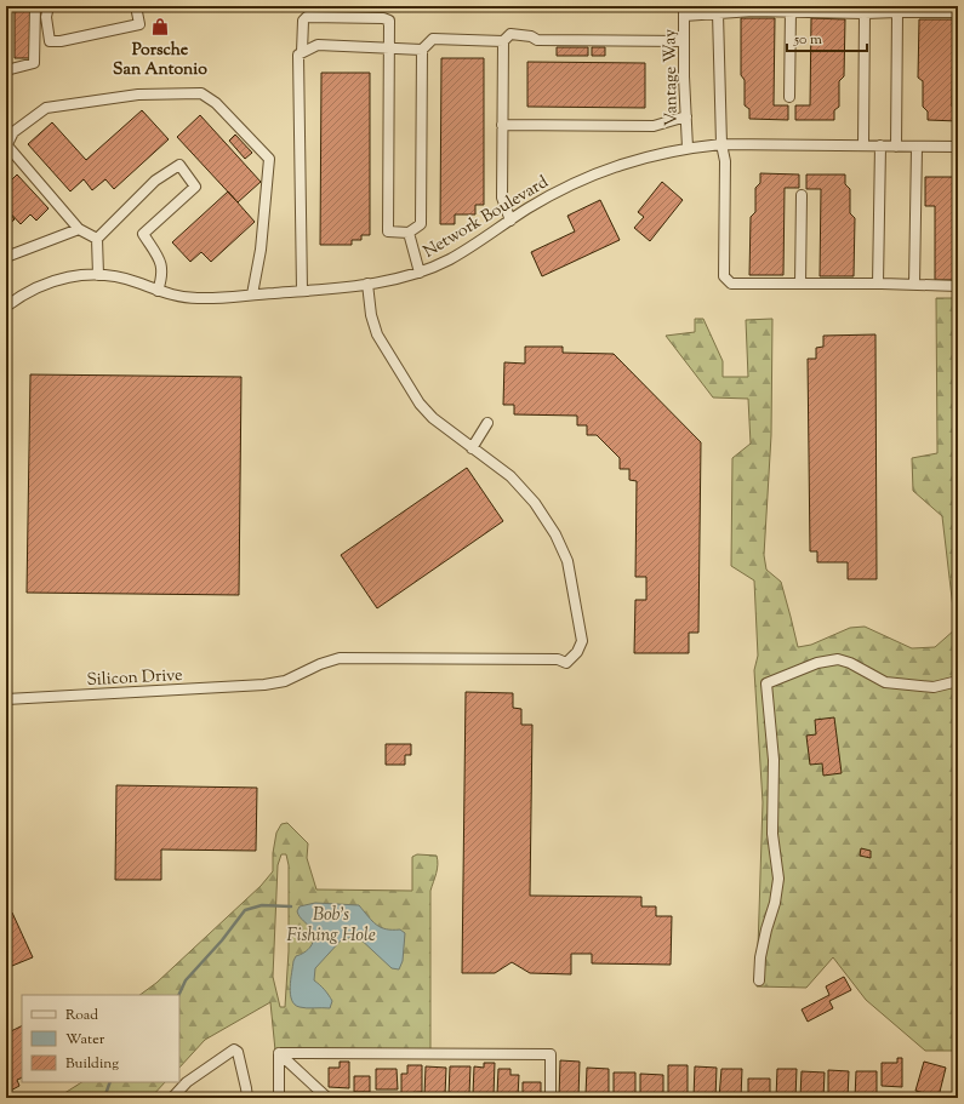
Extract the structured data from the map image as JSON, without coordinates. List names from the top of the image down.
{
  "streets": {
    "street": ["Vantage Way", "Network Boulevard", "Silicon Drive"]
  },
  "crossings": [
    ["Vantage Way", "Network Boulevard"],
    ["Network Boulevard", "Silicon Drive"]
  ],
  "water": ["Bob's Fishing Hole"],
  "places": {
    "shop": ["Porsche San Antonio"]
  },
  "legend": ["Road", "Water", "Building"],
  "scale_bar": "50 m"
}
